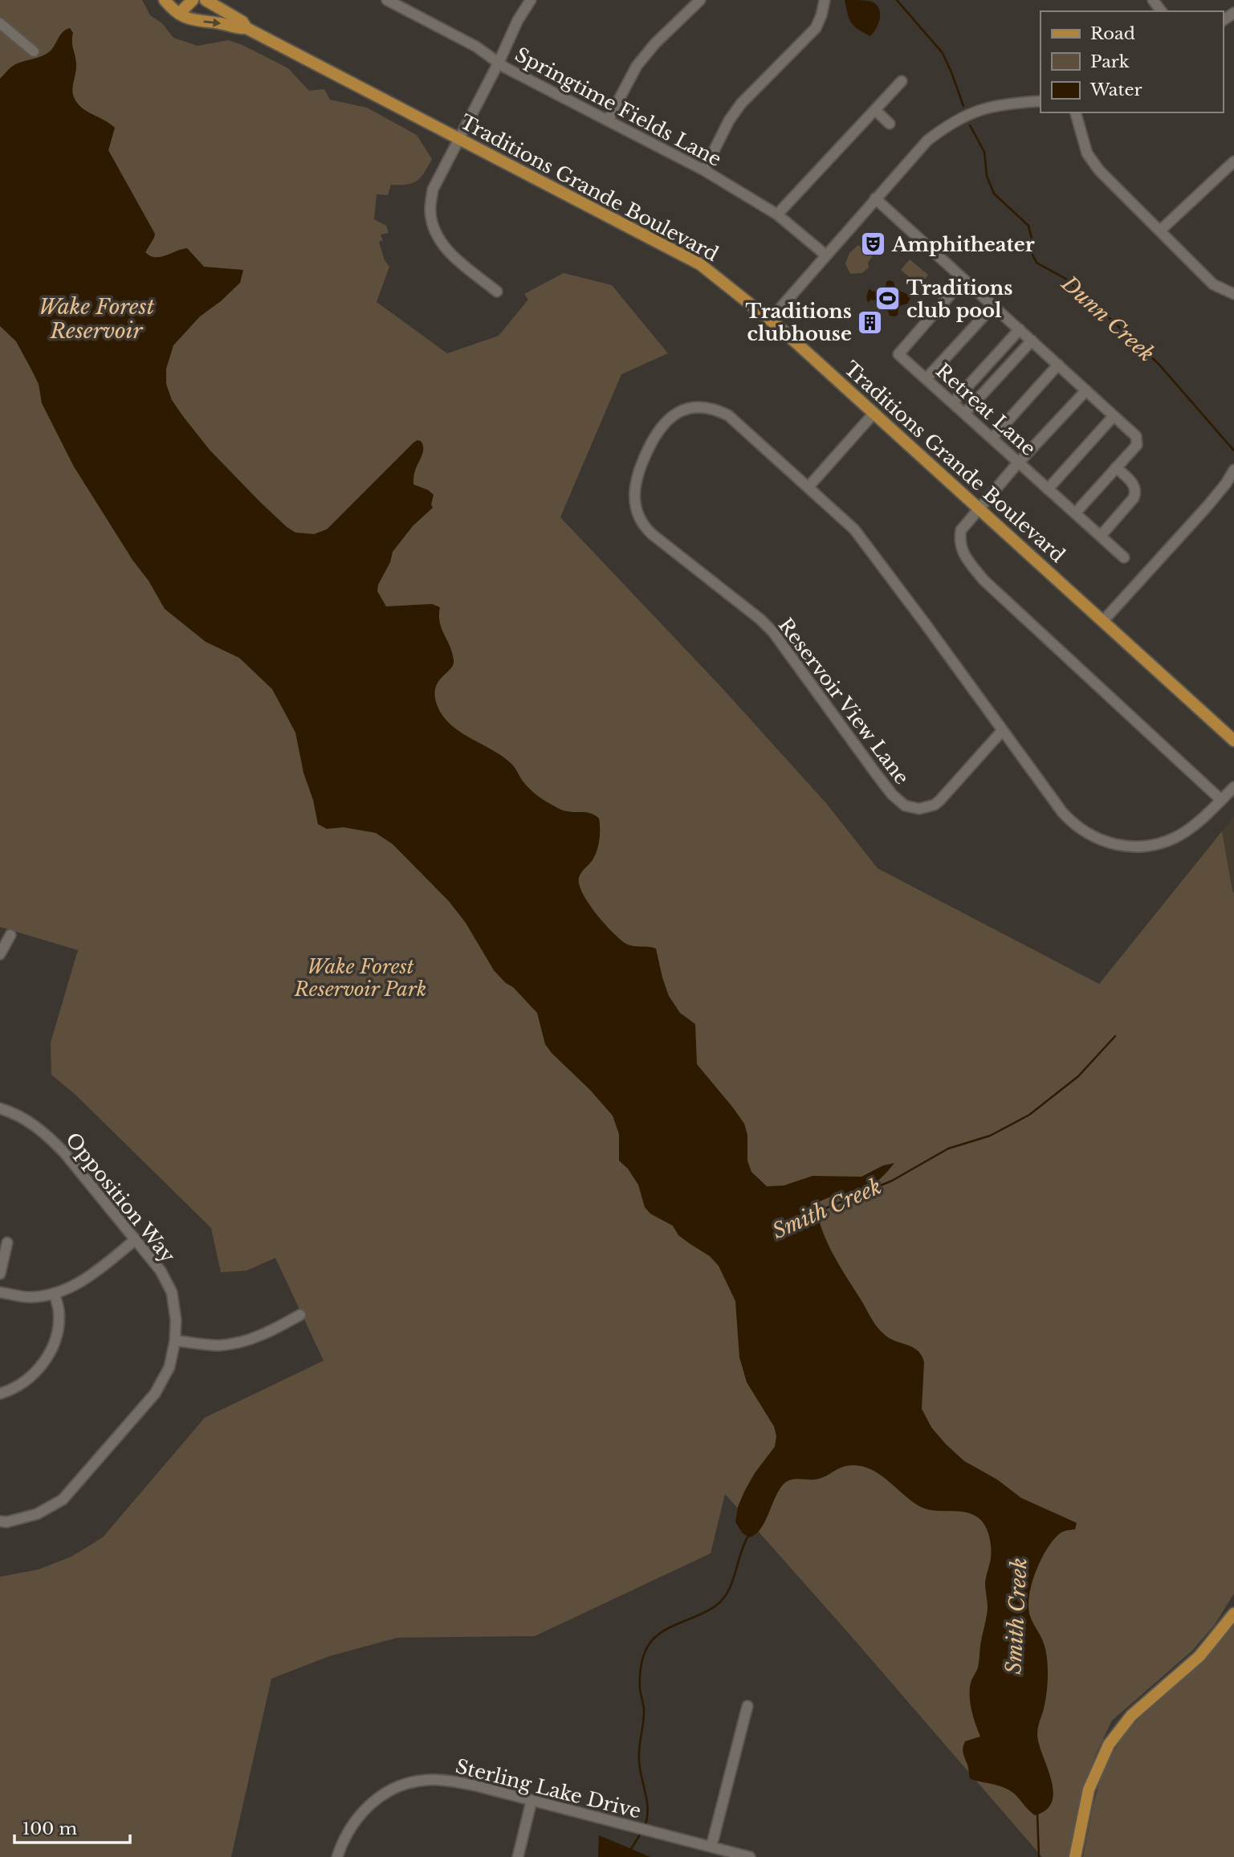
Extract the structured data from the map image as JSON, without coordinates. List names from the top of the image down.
{
  "streets": {
    "main road": ["Traditions Grande Boulevard"],
    "street": [
      "Springtime Fields Lane",
      "Retreat Lane",
      "Reservoir View Lane",
      "Opposition Way",
      "Sterling Lake Drive"
    ]
  },
  "water": ["Wake Forest Reservoir", "Dunn Creek", "Smith Creek"],
  "parks": ["Wake Forest Reservoir Park"],
  "places": {
    "theatre": ["Amphitheater"],
    "sports": ["Traditions club pool"],
    "building": ["Traditions clubhouse"]
  },
  "legend": ["Road", "Park", "Water"],
  "scale_bar": "100 m"
}
